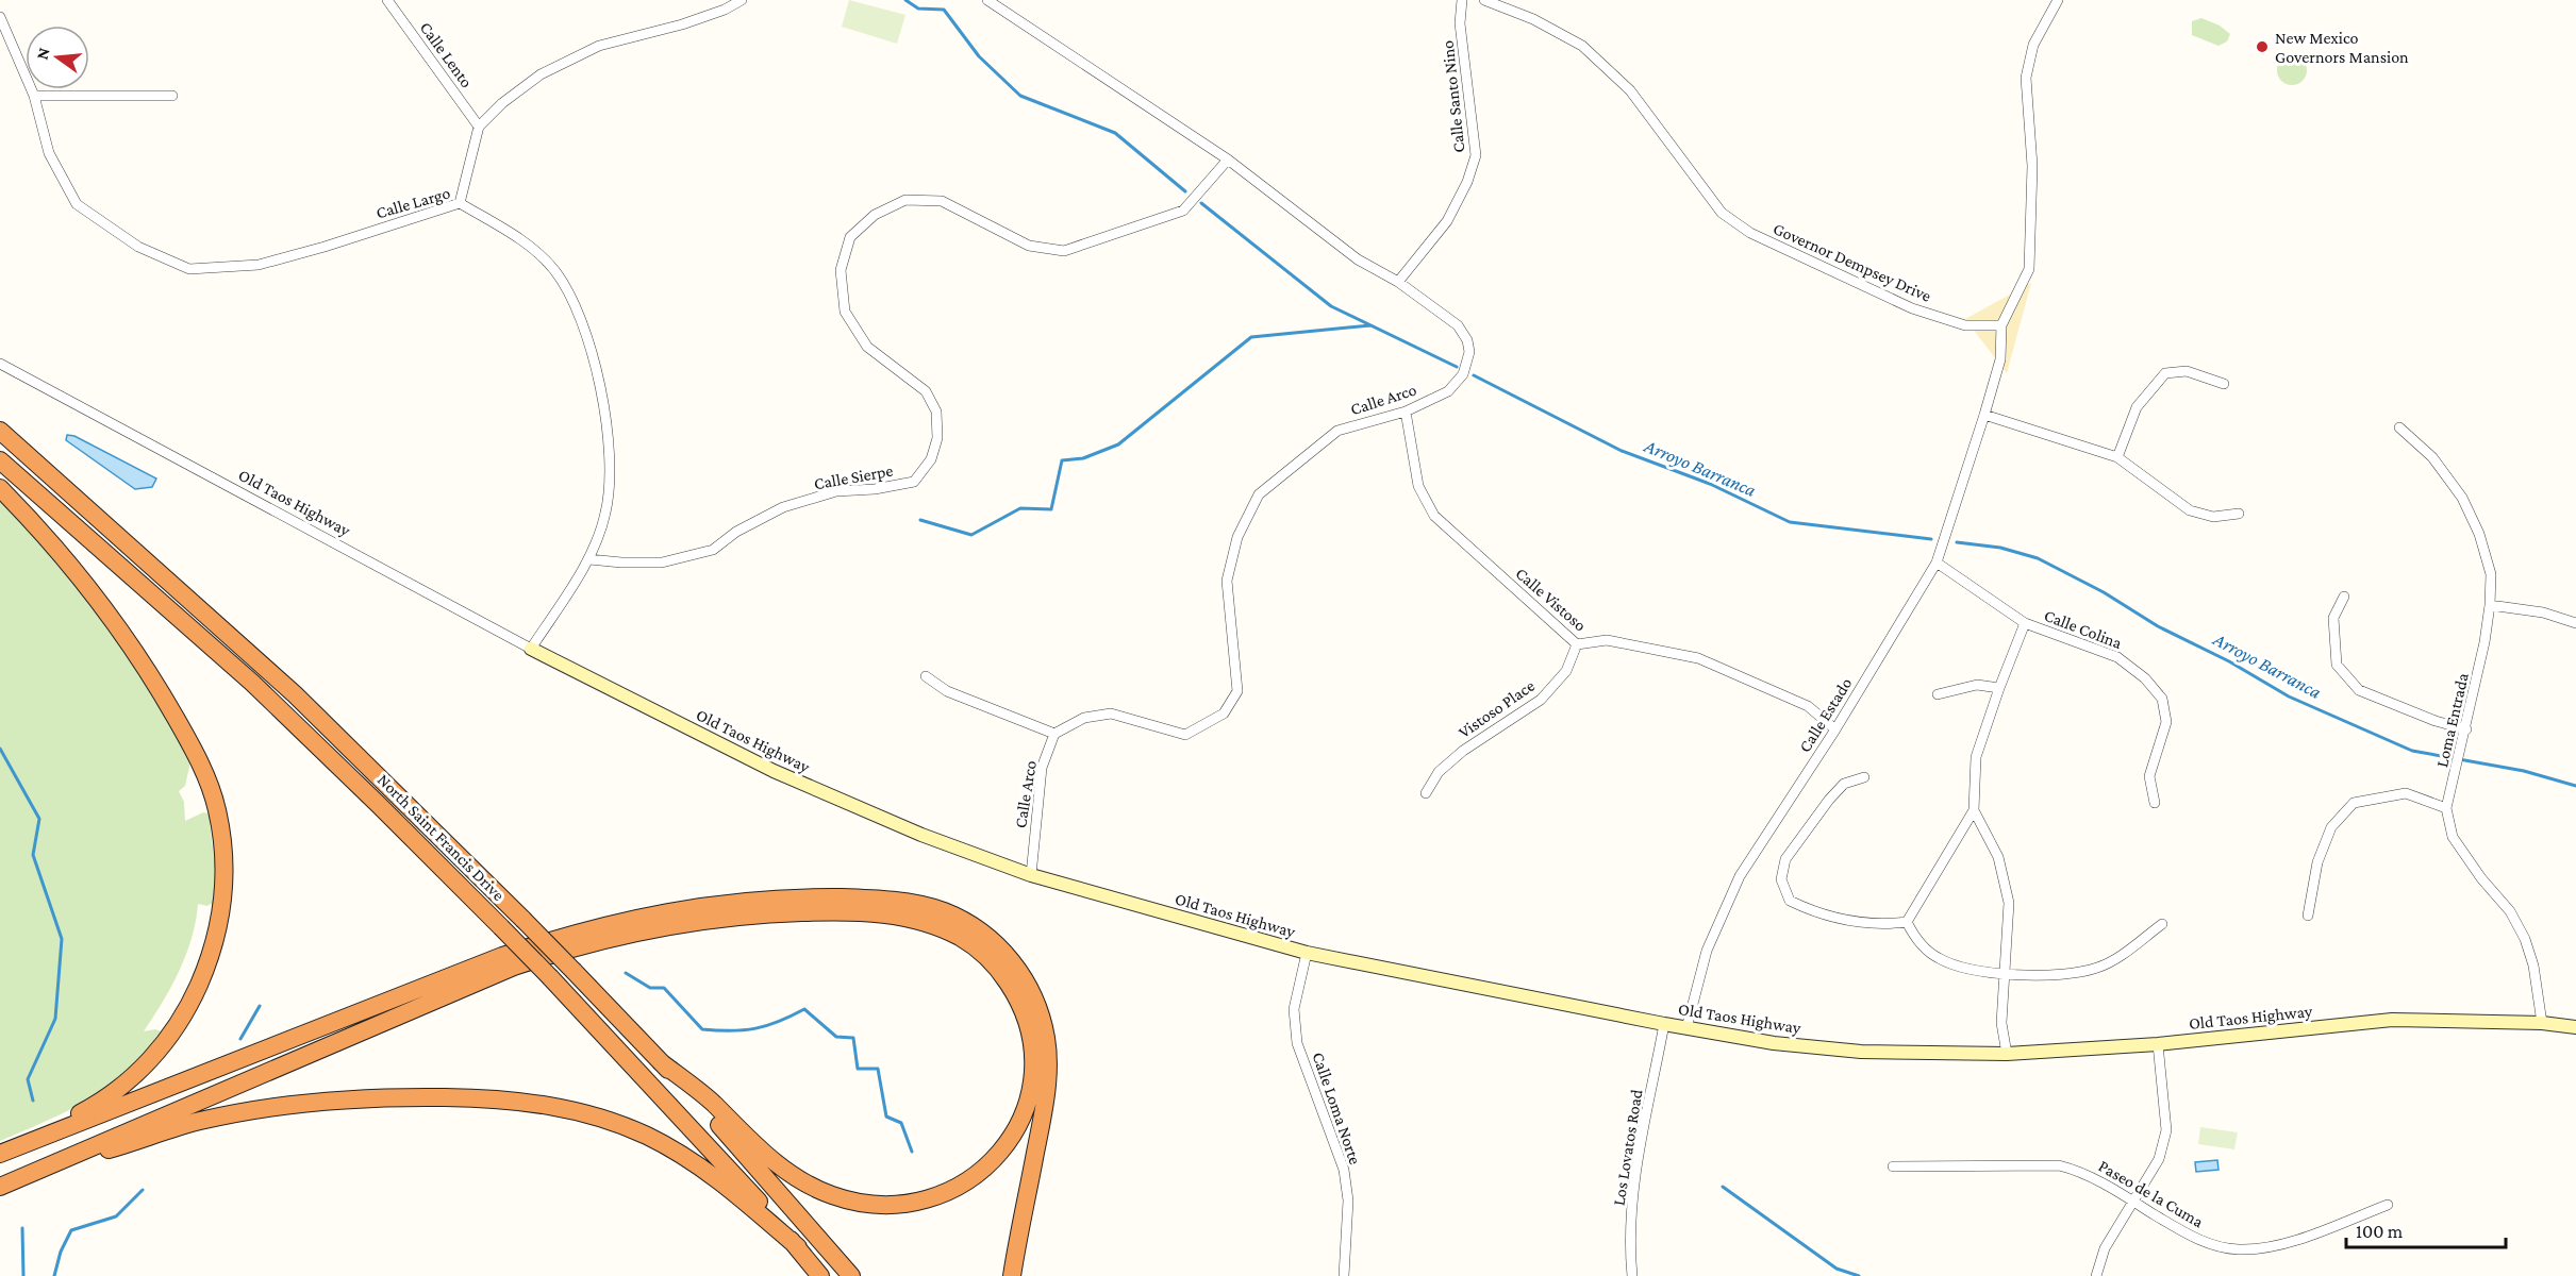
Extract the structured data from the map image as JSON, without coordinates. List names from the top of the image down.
{
  "streets": {
    "highway": ["North Saint Francis Drive"],
    "street": [
      "Calle Lento",
      "Calle Santo Nino",
      "Calle Largo",
      "Governor Dempsey Drive",
      "Calle Arco",
      "Calle Sierpe",
      "Old Taos Highway",
      "Calle Vistoso",
      "Calle Colina",
      "Vistoso Place",
      "Calle Estado",
      "Loma Entrada",
      "Calle Loma Norte",
      "Los Lovatos Road",
      "Paseo de la Cuma"
    ]
  },
  "crossings": [
    ["Calle Santo Nino", "Calle Arco"],
    ["Calle Largo", "Calle Sierpe"],
    ["Calle Largo", "Old Taos Highway"],
    ["Governor Dempsey Drive", "Calle Estado"],
    ["Calle Arco", "Calle Sierpe"],
    ["Calle Arco", "Old Taos Highway"],
    ["Calle Arco", "Calle Vistoso"],
    ["Old Taos Highway", "Calle Colina"],
    ["Old Taos Highway", "Calle Estado"],
    ["Old Taos Highway", "Loma Entrada"],
    ["Old Taos Highway", "Calle Loma Norte"],
    ["Old Taos Highway", "Los Lovatos Road"],
    ["Calle Vistoso", "Vistoso Place"],
    ["Calle Vistoso", "Calle Estado"],
    ["Calle Colina", "Calle Estado"]
  ],
  "water": ["Arroyo Barranca"],
  "places": ["New Mexico Governors Mansion"],
  "scale_bar": "100 m",
  "north": "left"
}
